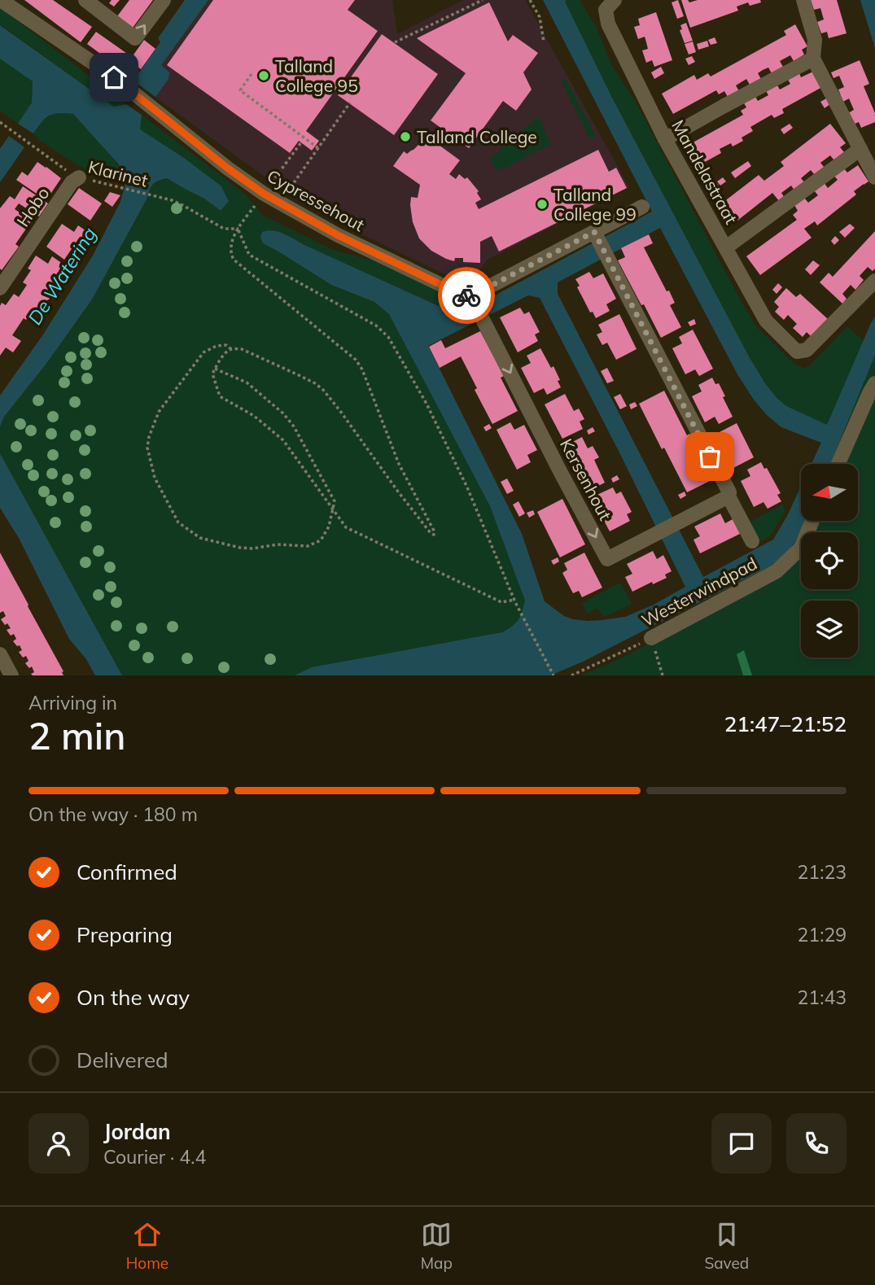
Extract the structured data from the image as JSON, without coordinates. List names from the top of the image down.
{
  "streets": {
    "street": [
      "Mandelastraat",
      "Cypressehout",
      "Hobo",
      "Kersenhout",
      "Westerwindpad"
    ],
    "path": ["Klarinet"]
  },
  "crossings": [
    ["Klarinet", "Hobo"],
    ["Cypressehout", "Kersenhout"]
  ],
  "water": ["De Watering"],
  "places": ["Talland College 95", "Talland College", "Talland College 99"],
  "north": "left",
  "page": {
    "heading": ["2 min", "Arriving in", "21:47–21:52"],
    "panel": ["Jordan", "Courier · 4.4"],
    "bar": "On the way · 180 m",
    "list": [
      ["Confirmed", "21:23"],
      ["Preparing", "21:29"],
      ["On the way", "21:43"],
      "Delivered"
    ],
    "tabs": ["Home", "Map", "Saved"]
  }
}
